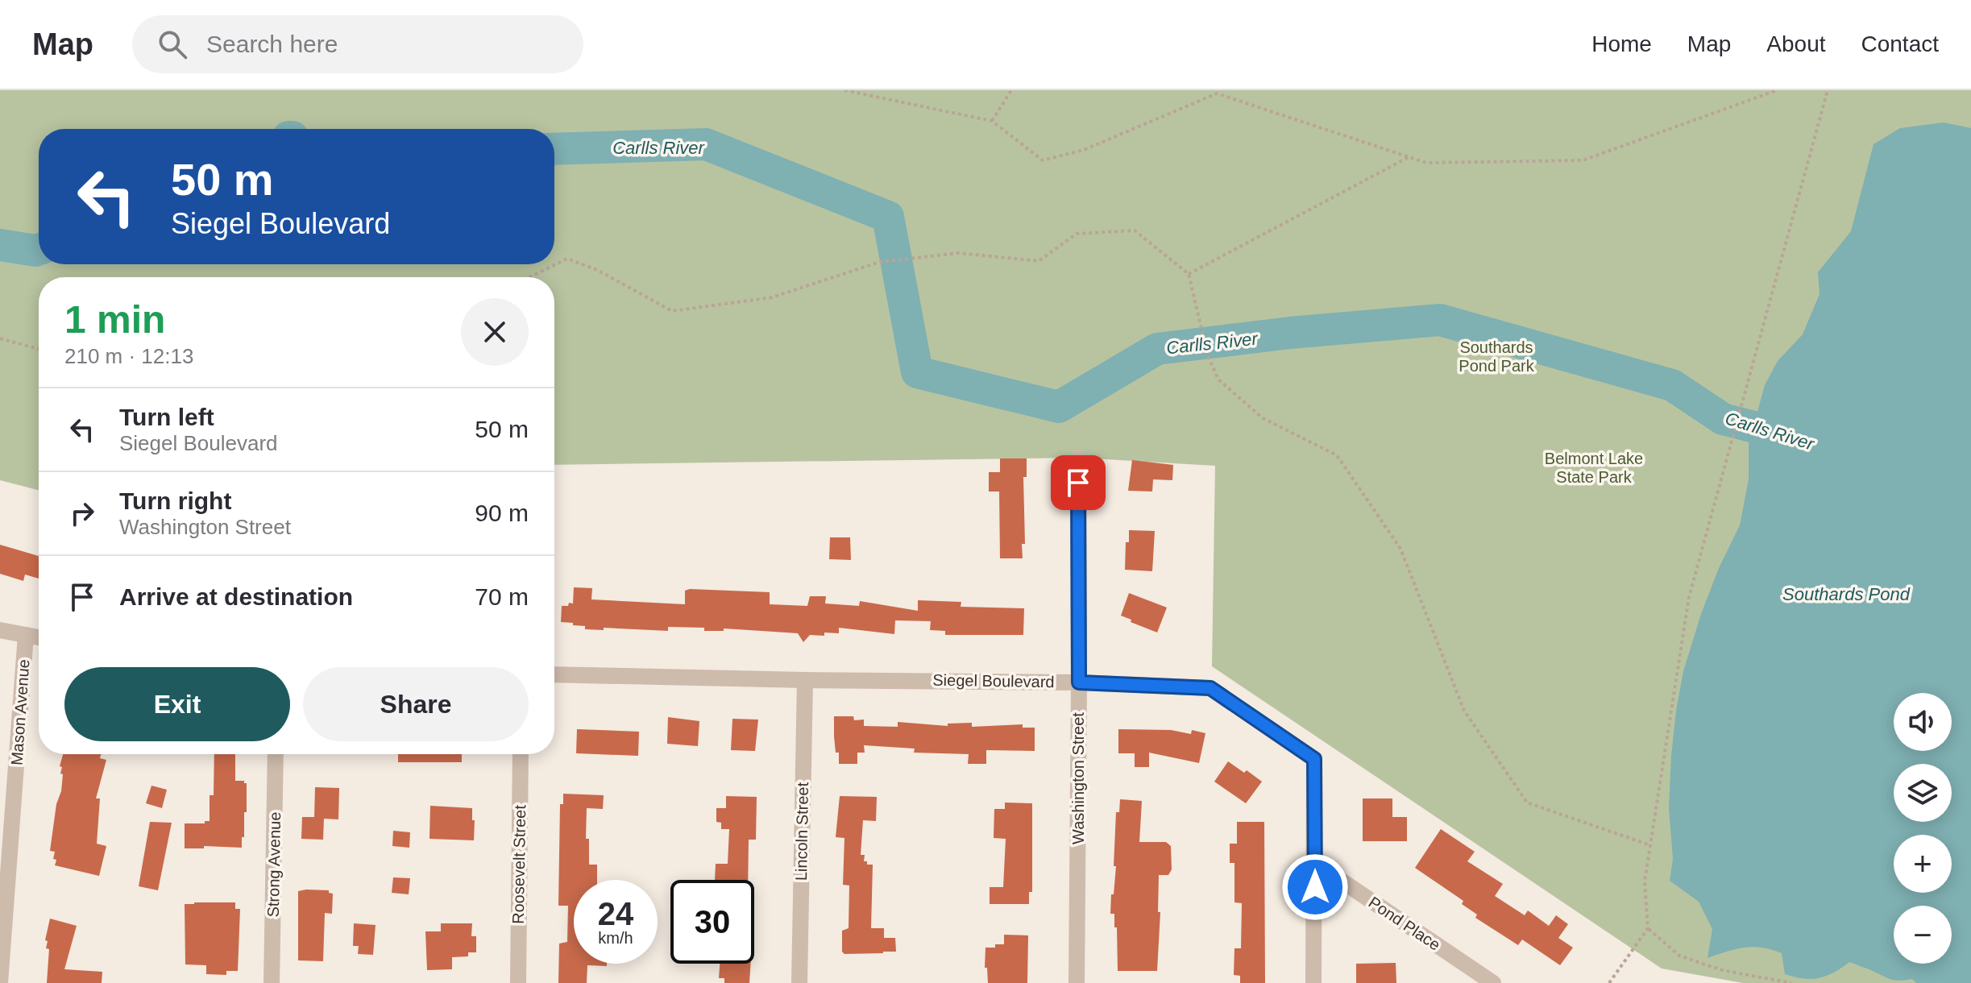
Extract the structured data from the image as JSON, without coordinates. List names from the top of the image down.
{
  "streets": {
    "street": [
      "Siegel Boulevard",
      "Mason Avenue",
      "Washington Street",
      "Lincoln Street",
      "Strong Avenue",
      "Roosevelt Street",
      "Pond Place"
    ]
  },
  "crossings": [
    ["Siegel Boulevard", "Washington Street"],
    ["Siegel Boulevard", "Lincoln Street"],
    ["Siegel Boulevard", "Pond Place"]
  ],
  "water": ["Carlls River", "Southards Pond"],
  "parks": ["Southards Pond Park", "Belmont Lake State Park"],
  "page": {
    "header": "Map",
    "search": "Search here",
    "nav": [
      "Home",
      "Map",
      "About",
      "Contact"
    ],
    "turn": ["50 m", "Siegel Boulevard"],
    "heading": ["1 min", "210 m · 12:13"],
    "list": [
      {
        "name": "Turn left",
        "note": "Siegel Boulevard",
        "value": "50 m"
      },
      {
        "name": "Turn right",
        "note": "Washington Street",
        "value": "90 m"
      },
      {
        "name": "Arrive at destination",
        "value": "70 m"
      }
    ],
    "buttons": ["Exit", "Share"],
    "map_buttons": ["+", "−"],
    "speed": "24 km/h",
    "limit": "30"
  }
}
